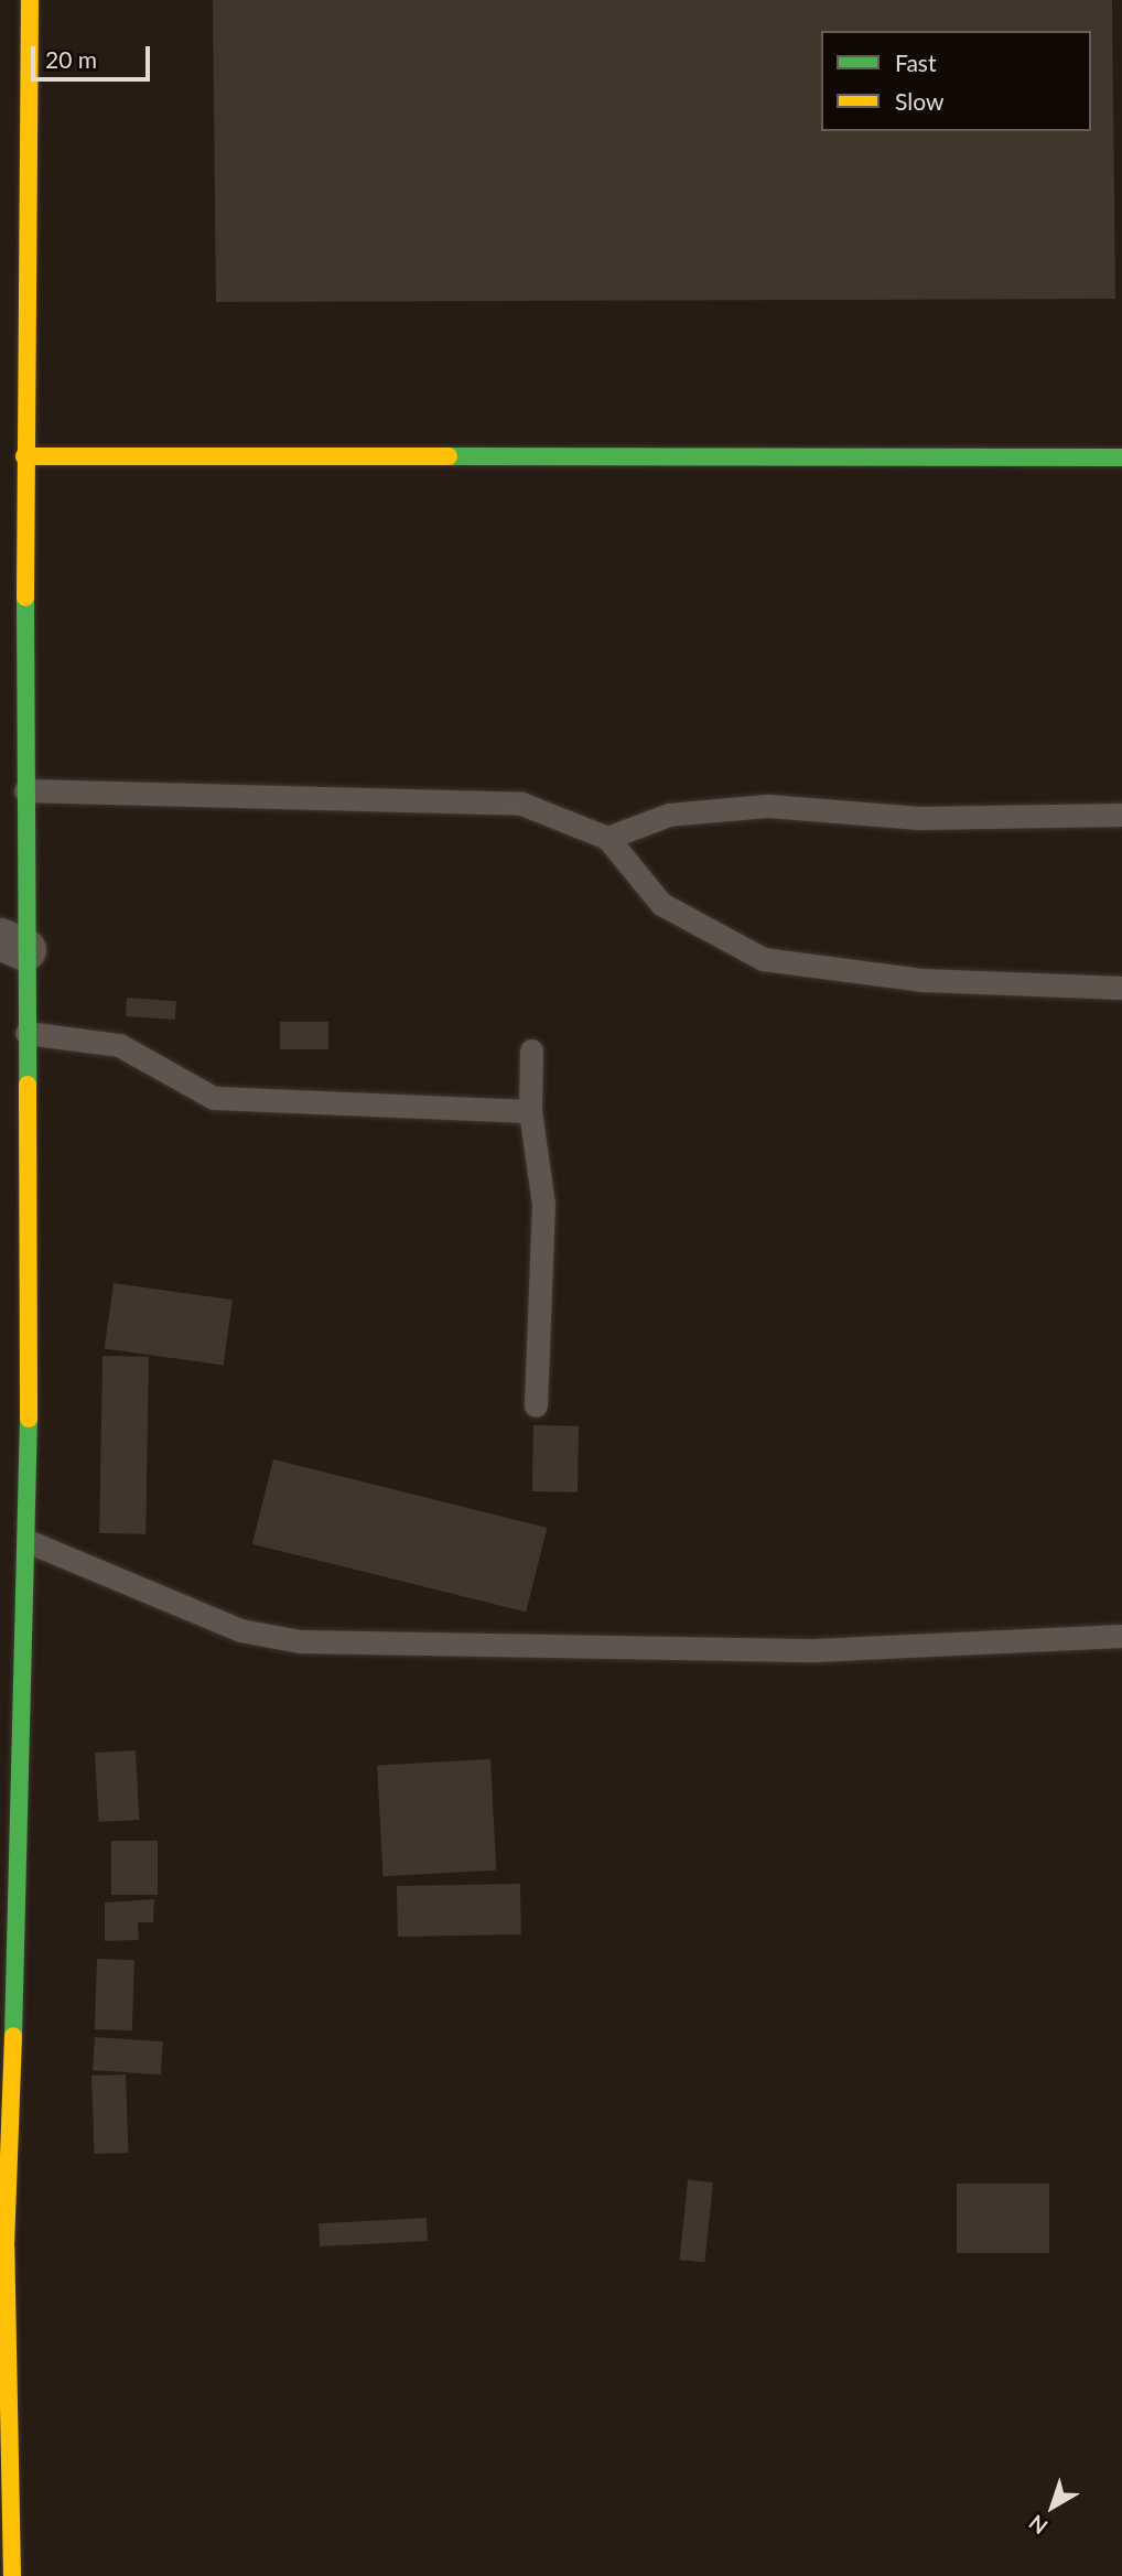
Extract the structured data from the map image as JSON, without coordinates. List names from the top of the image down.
{
  "legend": ["Fast", "Slow"],
  "scale_bar": "20 m",
  "north": "bottom left"
}
